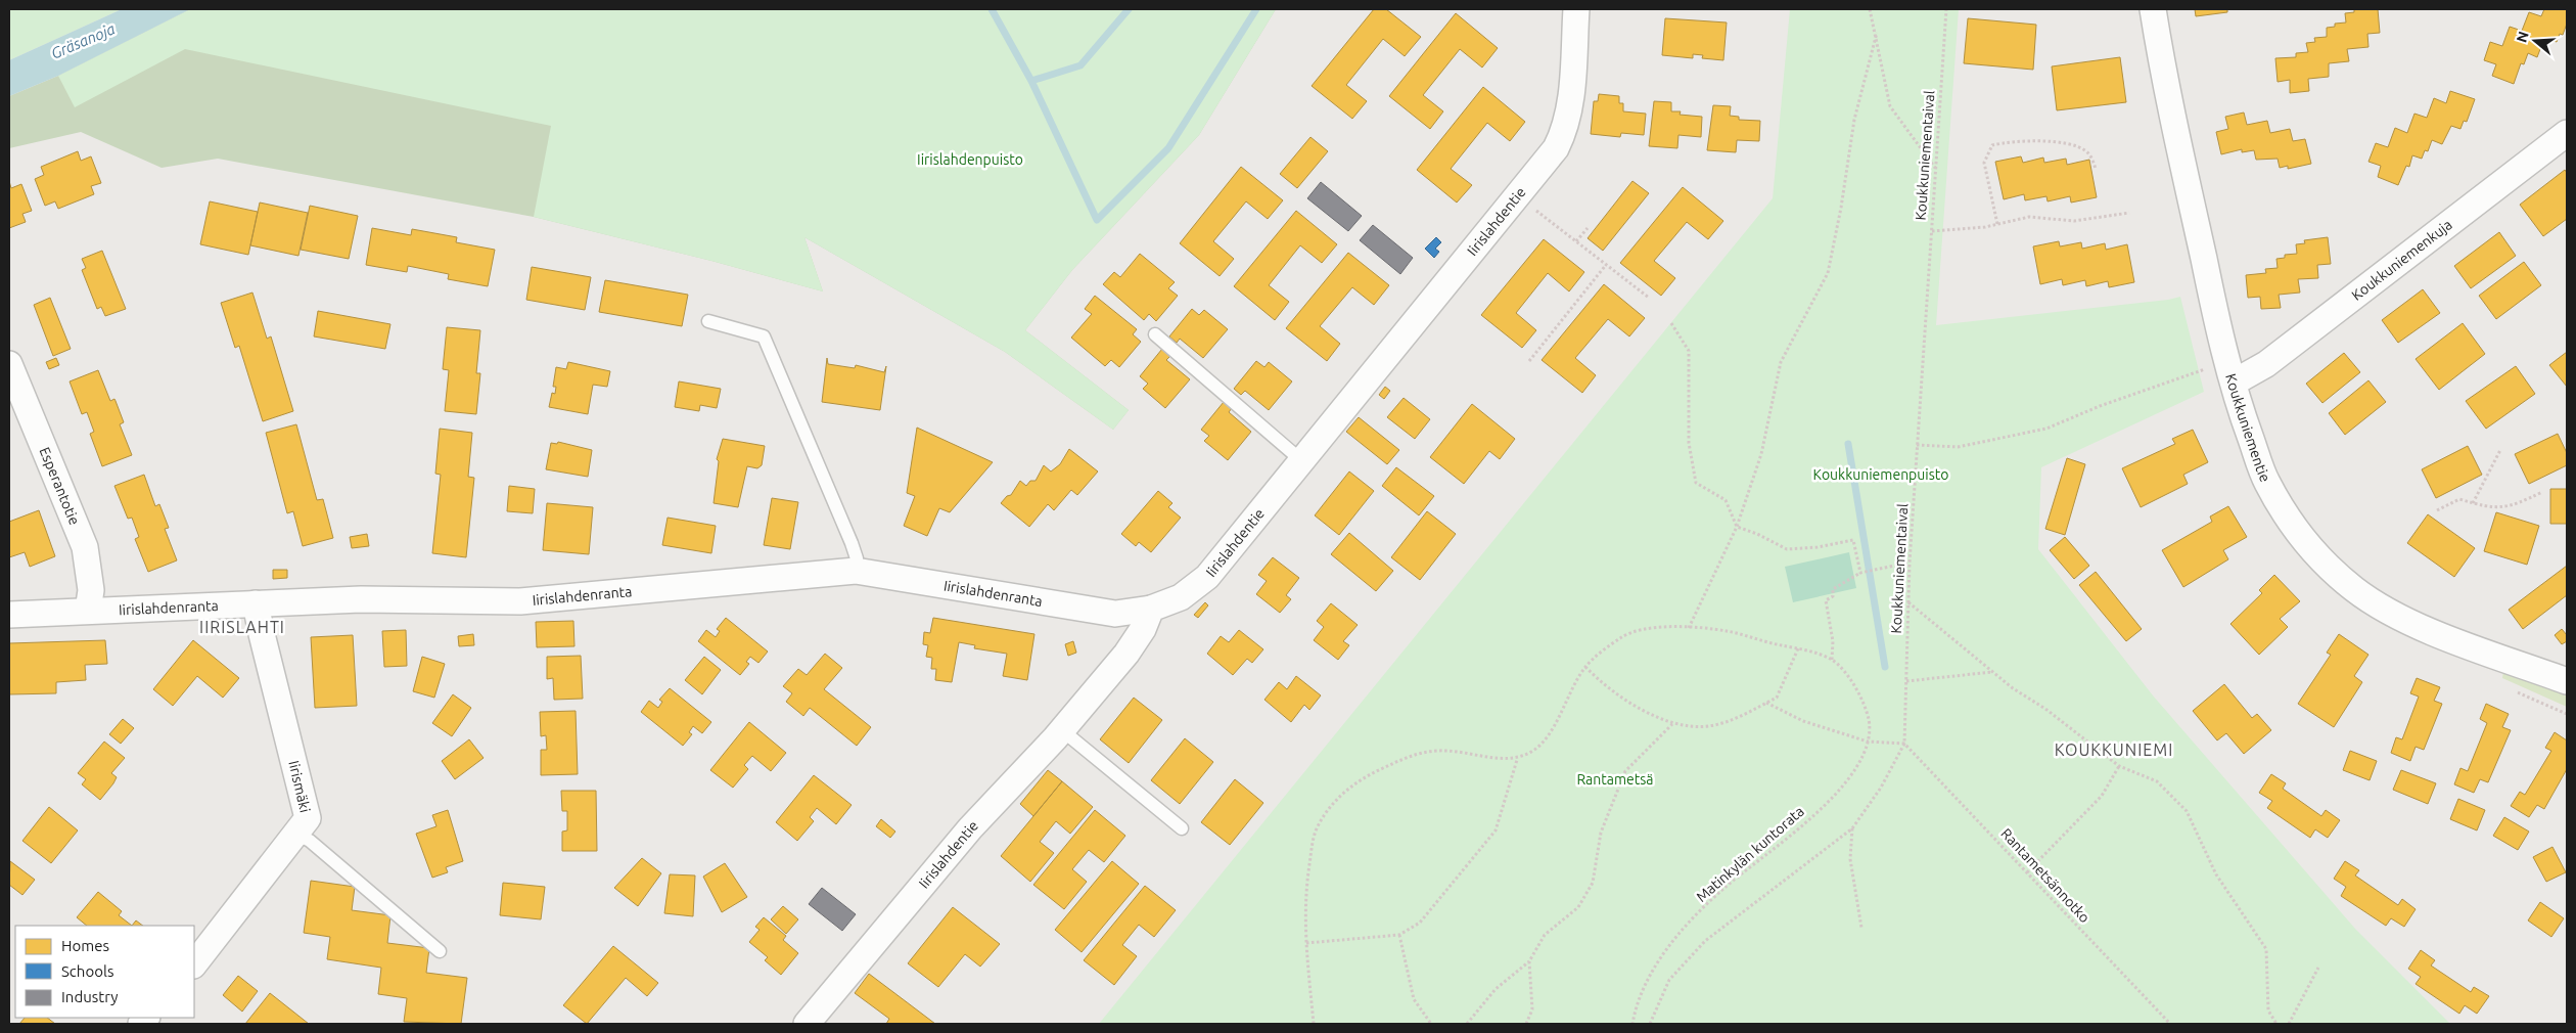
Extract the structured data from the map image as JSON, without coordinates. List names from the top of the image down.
{
  "streets": {
    "street": [
      "Iirislahdentie",
      "Koukkuniemenkuja",
      "Koukkuniementie",
      "Esperantotie",
      "Iirislahdenranta",
      "Iirismäki"
    ],
    "path": ["Koukkuniementaival", "Matinkylän kuntorata", "Rantametsännotko"]
  },
  "crossings": [
    ["Koukkuniementaival", "Rantametsännotko"],
    ["Iirislahdentie", "Iirislahdenranta"],
    ["Koukkuniemenkuja", "Koukkuniementie"],
    ["Esperantotie", "Iirislahdenranta"],
    ["Iirislahdenranta", "Iirismäki"]
  ],
  "districts": ["IIRISLAHTI", "KOUKKUNIEMI"],
  "water": ["Gräsanoja"],
  "parks": ["Iirislahdenpuisto", "Koukkuniemenpuisto", "Rantametsä"],
  "legend": ["Homes", "Schools", "Industry"],
  "north": "left"
}
